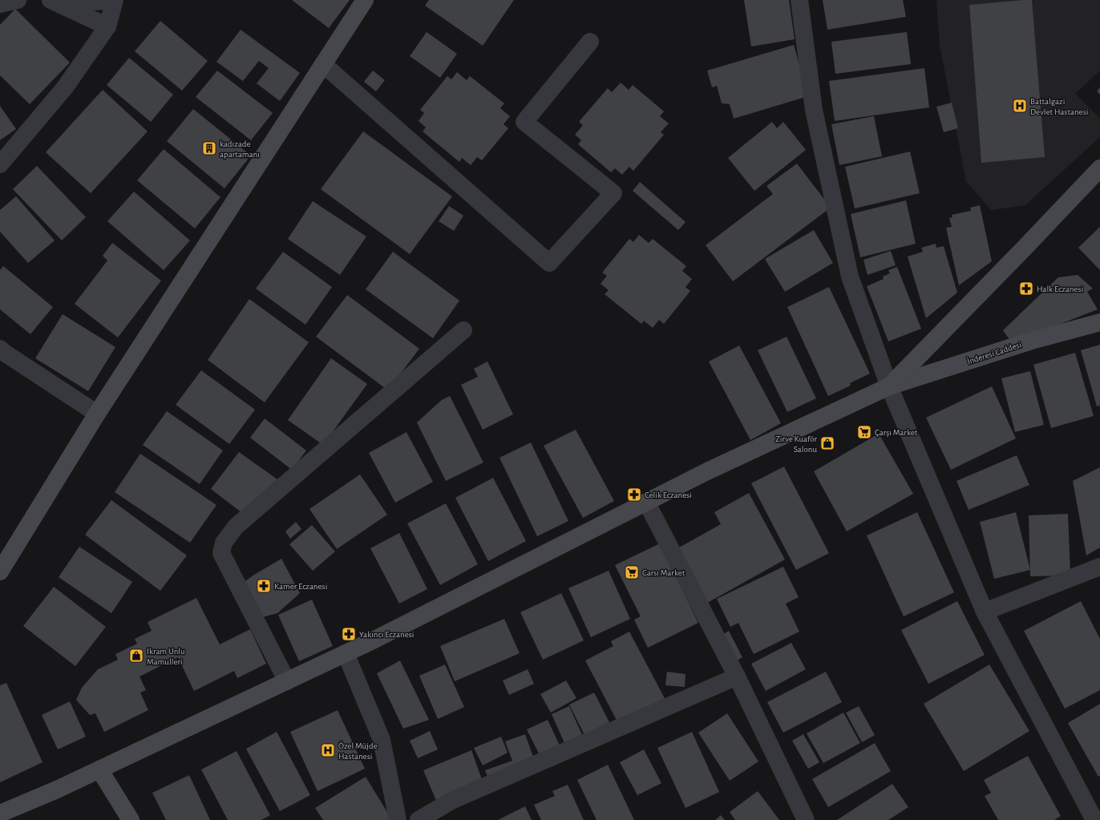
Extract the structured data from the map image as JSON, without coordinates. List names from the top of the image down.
{
  "streets": {
    "main road": ["İnderesi Caddesi"]
  },
  "places": {
    "hospital": ["Battalgazi Devlet Hastanesi", "Özel Müjde Hastanesi"],
    "building": ["kadızade apartamanı"],
    "pharmacy": [
      "Halk Eczanesi",
      "Celik Eczanesi",
      "Kamer Eczanesi",
      "Yakıncı Eczanesi"
    ],
    "supermarket": ["Çarşı Market", "Carsı Market"],
    "shop": ["Zirve Kuaför Salonu", "Ikram Unlu Mamulleri"]
  }
}
